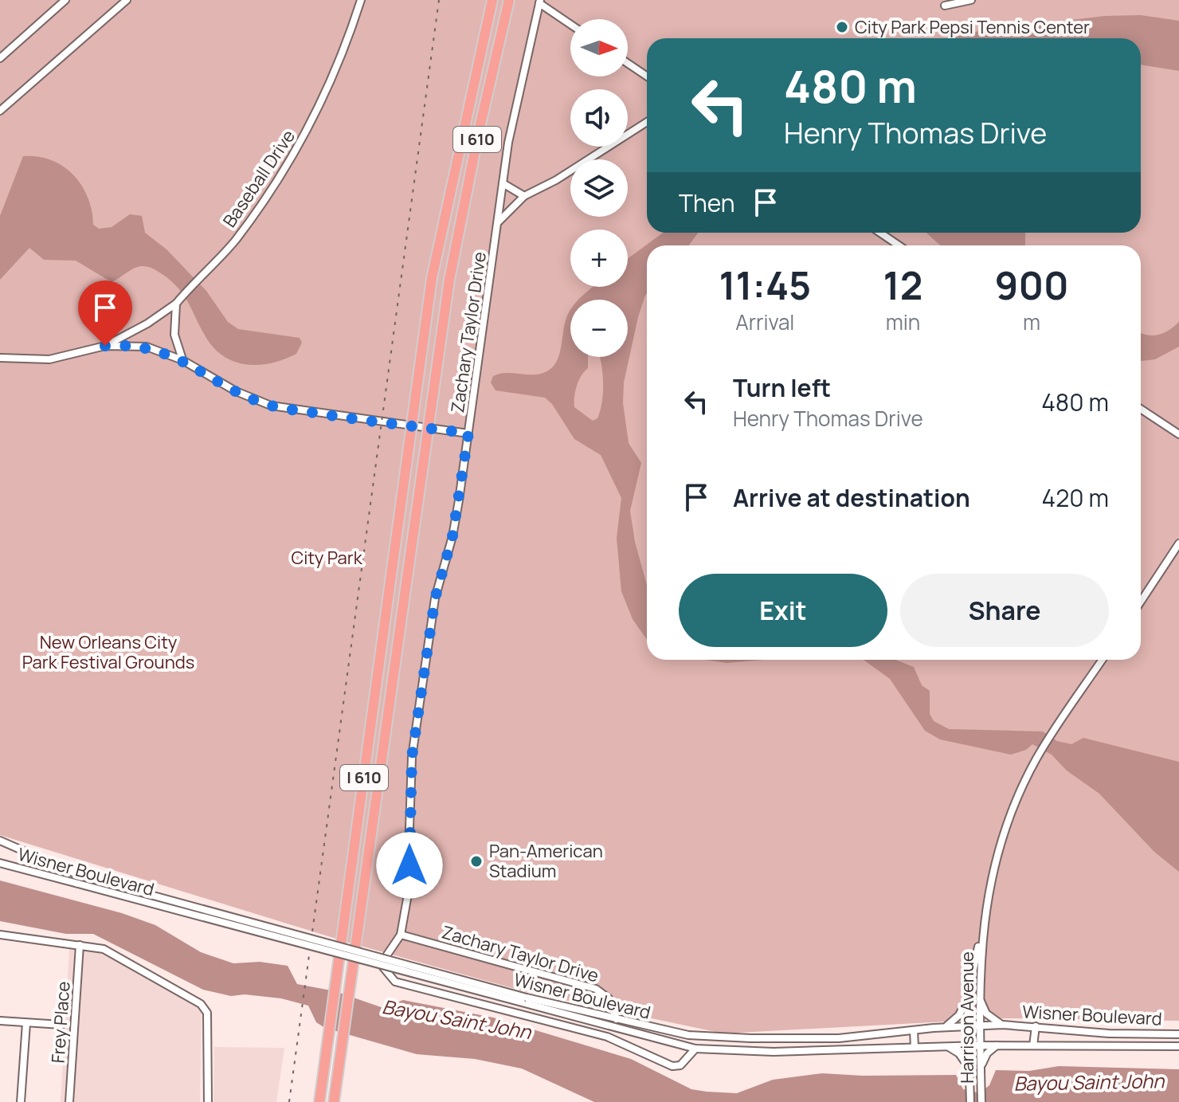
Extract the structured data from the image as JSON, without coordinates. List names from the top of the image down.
{
  "streets": {
    "highway": ["I 610"],
    "street": [
      "Baseball Drive",
      "Zachary Taylor Drive",
      "Wisner Boulevard",
      "Harrison Avenue",
      "Frey Place"
    ]
  },
  "crossings": [
    ["Zachary Taylor Drive", "Wisner Boulevard"],
    ["Wisner Boulevard", "Harrison Avenue"]
  ],
  "water": ["Bayou Saint John"],
  "parks": ["City Park", "New Orleans City Park Festival Grounds"],
  "places": ["City Park Pepsi Tennis Center", "Pan-American Stadium"],
  "north": "right",
  "page": {
    "map_buttons": ["+", "−"],
    "turn": ["480 m", "Henry Thomas Drive"],
    "then": "Then",
    "eta": [
      "11:45",
      "Arrival",
      "12",
      "min",
      "900",
      "m"
    ],
    "list": [
      {
        "name": "Turn left",
        "note": "Henry Thomas Drive",
        "value": "480 m"
      },
      {
        "name": "Arrive at destination",
        "value": "420 m"
      }
    ],
    "buttons": ["Exit", "Share"]
  }
}
